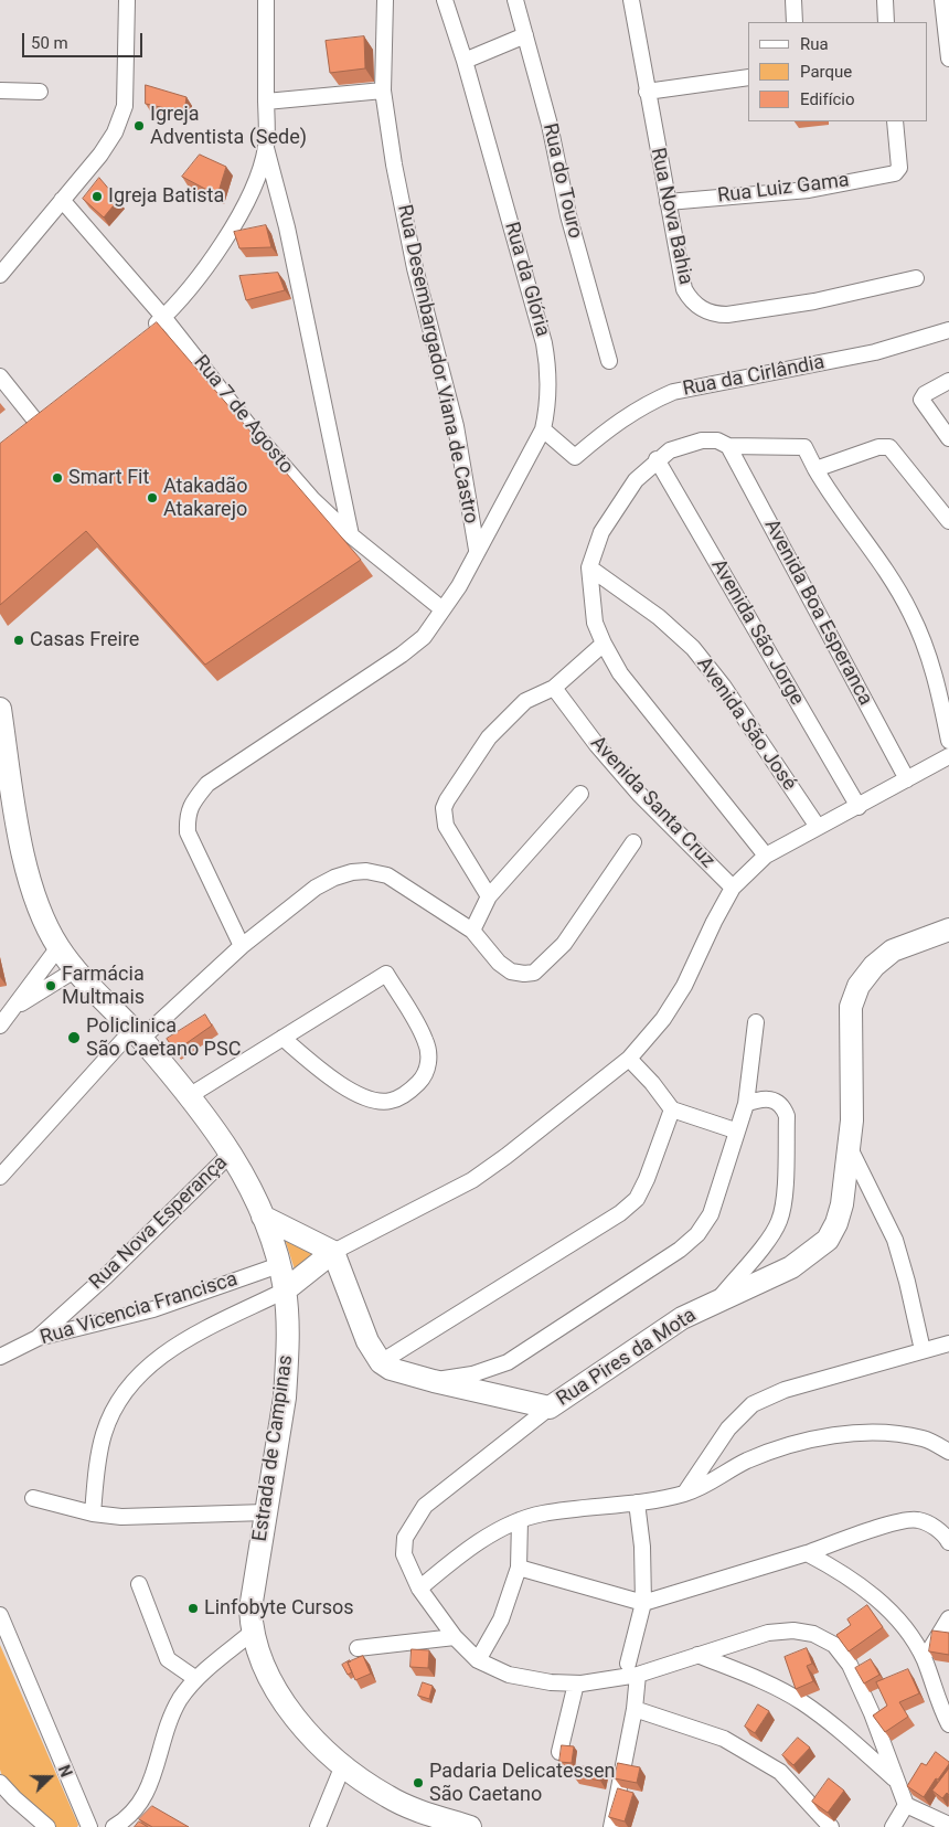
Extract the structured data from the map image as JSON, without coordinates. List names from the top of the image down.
{
  "streets": {
    "main road": ["Rua Pires da Mota", "Estrada de Campinas"],
    "street": [
      "Rua do Touro",
      "Rua Luiz Gama",
      "Rua Nova Bahia",
      "Rua da Glória",
      "Rua Desembargador Viana de Castro",
      "Rua da Cirlândia",
      "Rua 7 de Agosto",
      "Avenida Boa Esperanca",
      "Avenida São Jorge",
      "Avenida São José",
      "Avenida Santa Cruz",
      "Rua Nova Esperança",
      "Rua Vicencia Francisca"
    ]
  },
  "crossings": [
    ["Rua Luiz Gama", "Rua Nova Bahia"],
    ["Rua da Glória", "Rua Desembargador Viana de Castro"],
    ["Rua da Glória", "Rua da Cirlândia"],
    ["Rua Desembargador Viana de Castro", "Rua 7 de Agosto"],
    ["Rua Nova Esperança", "Rua Vicencia Francisca"],
    ["Rua Nova Esperança", "Estrada de Campinas"],
    ["Rua Vicencia Francisca", "Estrada de Campinas"]
  ],
  "places": [
    "Igreja Adventista (Sede)",
    "Igreja Batista",
    "Smart Fit",
    "Atakadão Atakarejo",
    "Casas Freire",
    "Farmácia Multmais",
    "Policlinica São Caetano PSC",
    "Linfobyte Cursos",
    "Padaria Delicatessen São Caetano"
  ],
  "legend": ["Rua", "Parque", "Edifício"],
  "scale_bar": "50 m",
  "north": "right"
}
